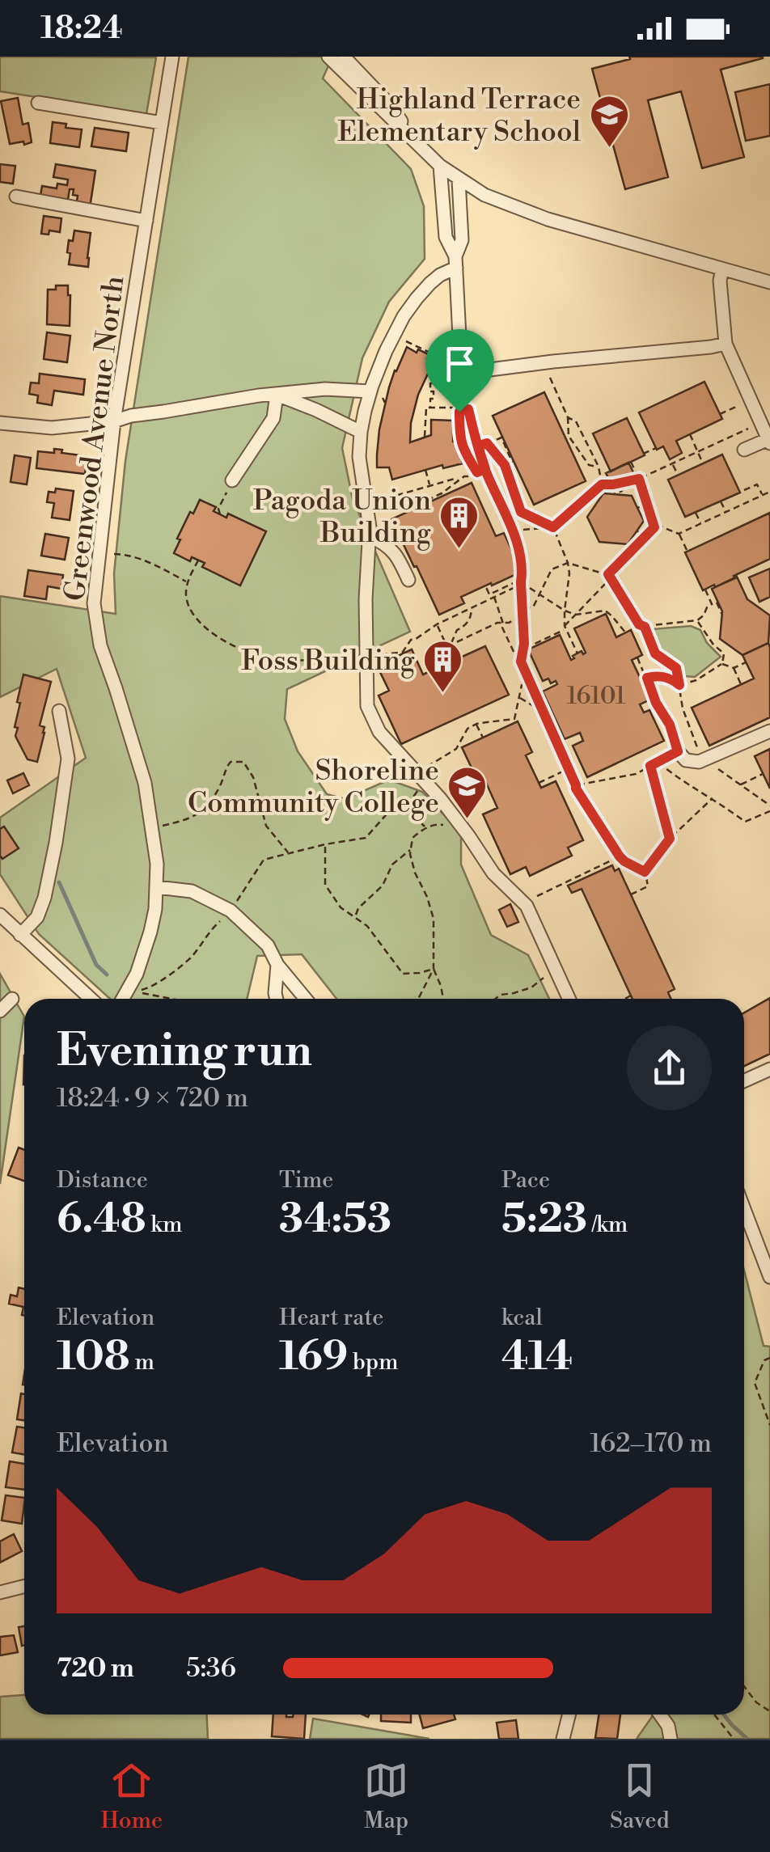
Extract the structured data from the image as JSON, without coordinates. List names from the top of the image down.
{
  "streets": {
    "street": ["Greenwood Avenue North"]
  },
  "places": {
    "school or university": ["Highland Terrace Elementary School", "Shoreline Community College"],
    "building": ["Pagoda Union Building", "Foss Building"]
  },
  "house_numbers": ["16101"],
  "page": {
    "status": "18:24",
    "heading": ["Evening run", "18:24 · 9 × 720 m"],
    "stats": [
      ["Distance", "6.48 km"],
      ["Time", "34:53"],
      ["Pace", "5:23 /km"],
      ["Elevation", "108 m"],
      ["Heart rate", "169 bpm"],
      ["kcal", "414"]
    ],
    "chart": ["Elevation", "162–170 m"],
    "list": [
      {
        "name": "720 m",
        "note": "5:36"
      }
    ],
    "tabs": ["Home", "Map", "Saved"]
  }
}
